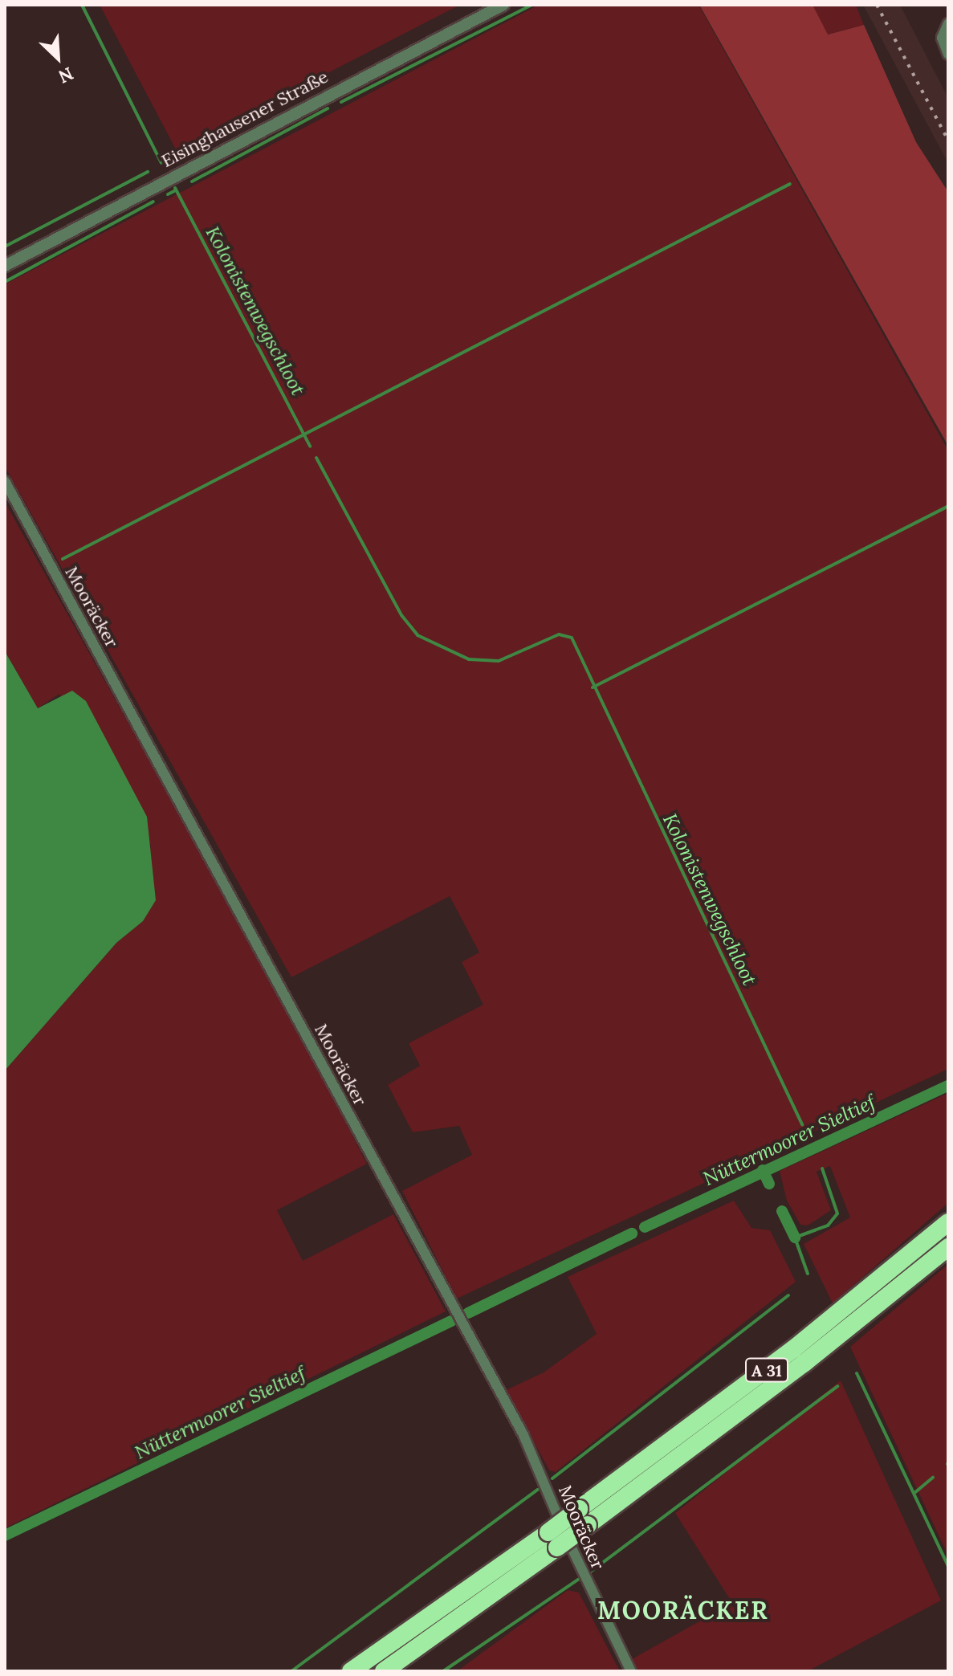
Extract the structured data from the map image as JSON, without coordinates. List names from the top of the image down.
{
  "streets": {
    "highway": ["A 31"],
    "street": ["Eisinghausener Straße", "Mooräcker"]
  },
  "districts": ["MOORÄCKER"],
  "water": ["Kolonistenwegschloot", "Nüttermoorer Sieltief"],
  "north": "bottom right"
}
